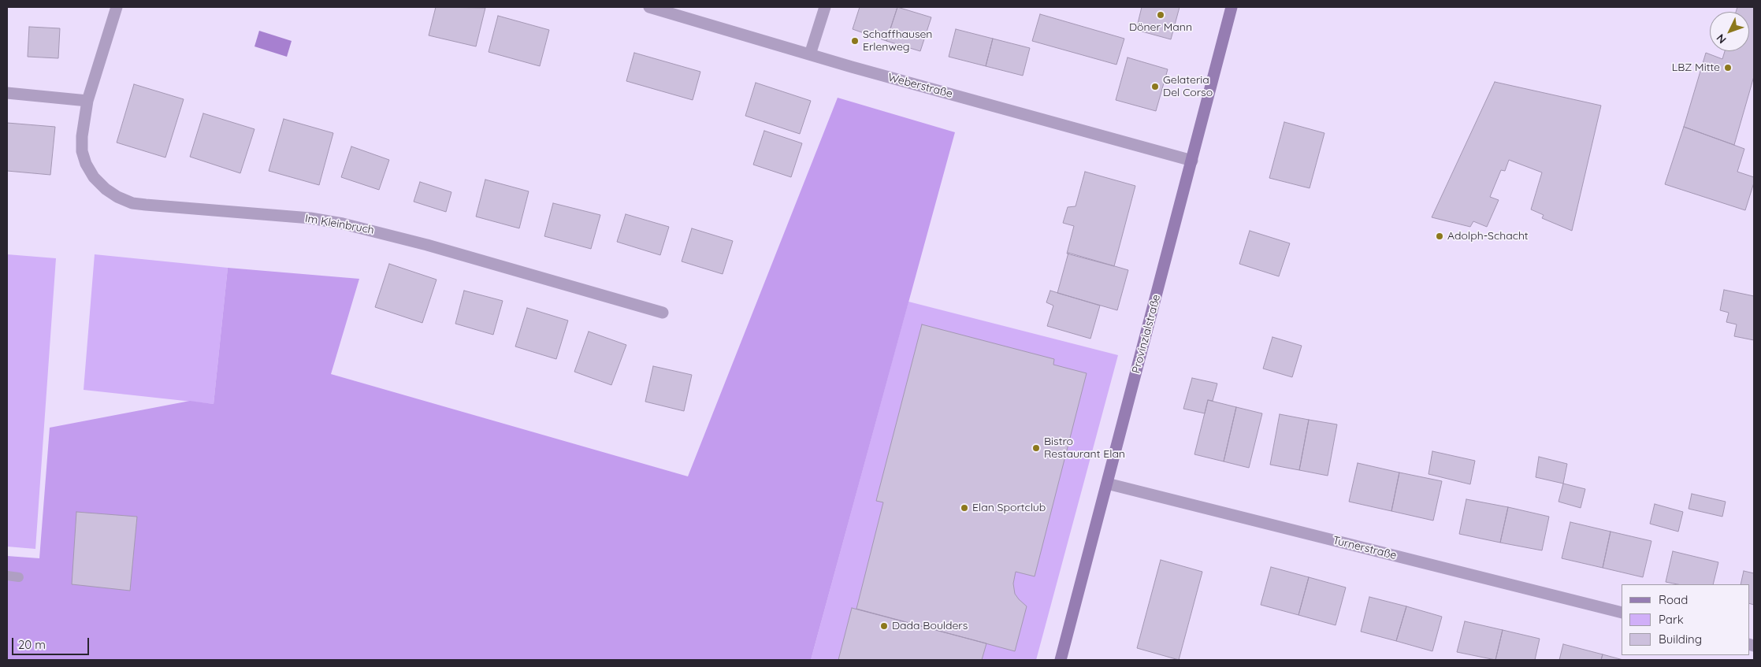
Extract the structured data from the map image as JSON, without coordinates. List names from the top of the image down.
{
  "streets": {
    "street": [
      "Weberstraße",
      "Im Kleinbruch",
      "Provinzialstraße",
      "Turnerstraße"
    ]
  },
  "crossings": [
    ["Weberstraße", "Provinzialstraße"],
    ["Provinzialstraße", "Turnerstraße"]
  ],
  "places": [
    "Döner Mann",
    "Schaffhausen Erlenweg",
    "LBZ Mitte",
    "Gelateria Del Corso",
    "Adolph-Schacht",
    "Bistro Restaurant Elan",
    "Elan Sportclub",
    "Dada Boulders"
  ],
  "legend": ["Road", "Park", "Building"],
  "scale_bar": "20 m",
  "north": "bottom left"
}
